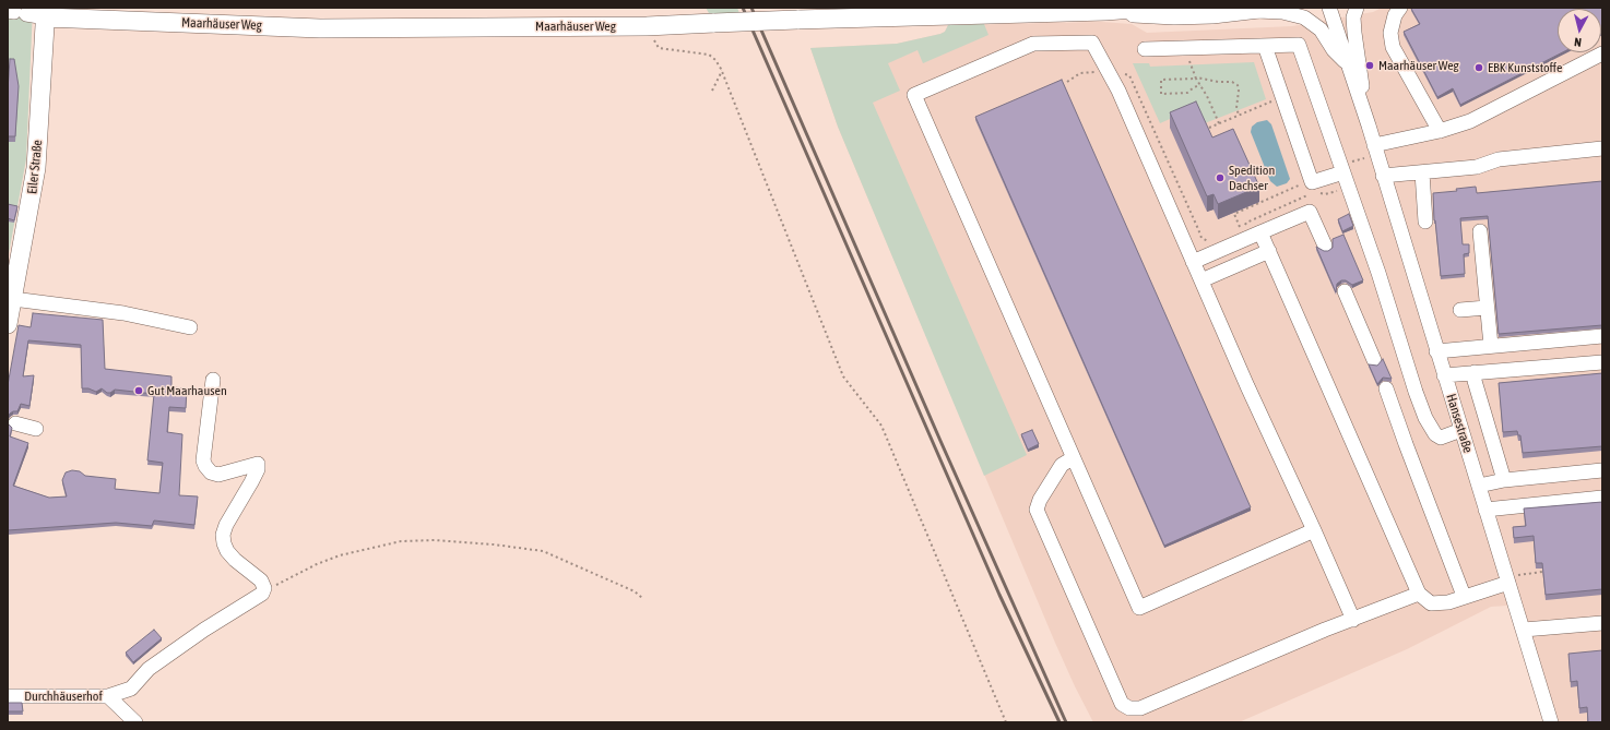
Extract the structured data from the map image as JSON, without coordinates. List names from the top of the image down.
{
  "streets": {
    "main road": ["Maarhäuser Weg", "Eiler Straße"],
    "street": ["Hansestraße", "Durchhäuserhof"]
  },
  "crossings": [
    ["Maarhäuser Weg", "Eiler Straße"],
    ["Maarhäuser Weg", "Hansestraße"]
  ],
  "places": [
    "Maarhäuser Weg",
    "EBK Kunststoffe",
    "Spedition Dachser",
    "Gut Maarhausen"
  ],
  "north": "bottom"
}
